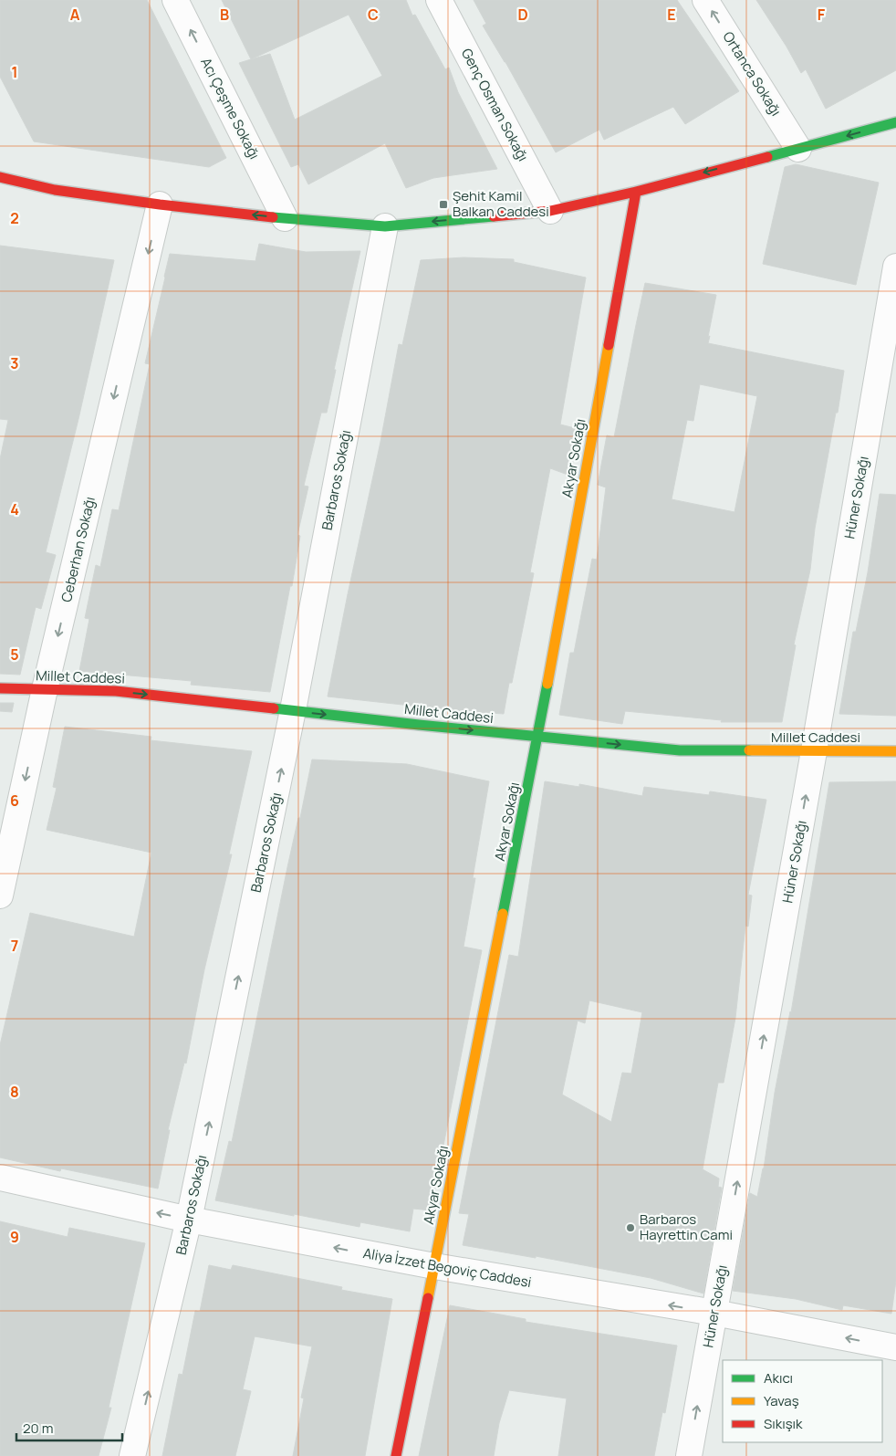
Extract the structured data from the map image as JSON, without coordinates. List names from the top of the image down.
{
  "streets": {
    "street": [
      "Ortanca Sokağı",
      "Genç Osman Sokağı",
      "Acı Çeşme Sokağı",
      "Akyar Sokağı",
      "Barbaros Sokağı",
      "Hüner Sokağı",
      "Ceberhan Sokağı",
      "Millet Caddesi",
      "Aliya İzzet Begoviç Caddesi"
    ]
  },
  "crossings": [
    ["Akyar Sokağı", "Millet Caddesi"],
    ["Akyar Sokağı", "Aliya İzzet Begoviç Caddesi"],
    ["Barbaros Sokağı", "Millet Caddesi"],
    ["Barbaros Sokağı", "Aliya İzzet Begoviç Caddesi"],
    ["Hüner Sokağı", "Millet Caddesi"],
    ["Hüner Sokağı", "Aliya İzzet Begoviç Caddesi"],
    ["Ceberhan Sokağı", "Millet Caddesi"]
  ],
  "one_way": [
    "Ortanca Sokağı",
    "Acı Çeşme Sokağı",
    "Barbaros Sokağı",
    "Hüner Sokağı",
    "Ceberhan Sokağı",
    "Millet Caddesi",
    "Aliya İzzet Begoviç Caddesi"
  ],
  "places": {
    "transit": ["Şehit Kamil Balkan Caddesi"],
    "other": ["Barbaros Hayrettin Cami"]
  },
  "legend": ["Akıcı", "Yavaş", "Sıkışık"],
  "scale_bar": "20 m",
  "grid": {
    "columns": [
      "A",
      "B",
      "C",
      "D",
      "E",
      "F"
    ],
    "rows": [
      "1",
      "2",
      "3",
      "4",
      "5",
      "6",
      "7",
      "8",
      "9"
    ]
  }
}
